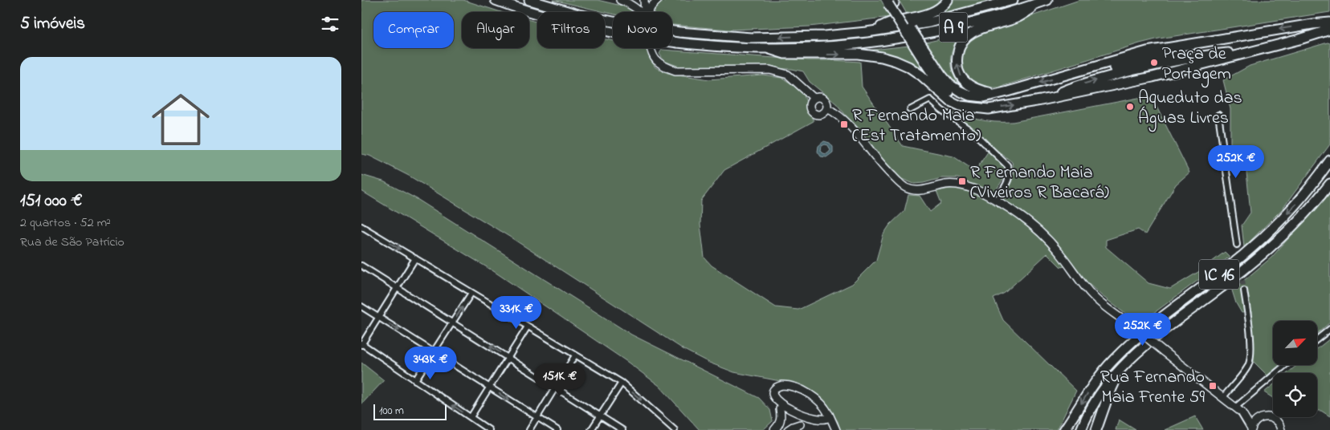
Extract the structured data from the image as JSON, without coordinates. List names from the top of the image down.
{
  "streets": {
    "highway": ["A 9", "IC 16"]
  },
  "places": {
    "other": ["Praça de Portagem", "Aqueduto das Águas Livres"],
    "transit": ["R Fernando Maia (Est Tratamento)", "R Fernando Maia (Viveiros R Bacará)", "Rua Fernando Maia Frente 59"]
  },
  "scale_bar": "100 m",
  "north": "top right",
  "page": {
    "heading": "5 imóveis",
    "chip": [
      "Comprar",
      "Alugar",
      "Filtros",
      "Novo"
    ],
    "list": [
      {
        "name": "151 000 €",
        "note": "2 quartos · 52 m² · Rua de São Patrício"
      }
    ],
    "price": [
      "252K €",
      "331K €",
      "252K €",
      "343K €",
      "151K €"
    ],
    "scale": "100 m"
  }
}
